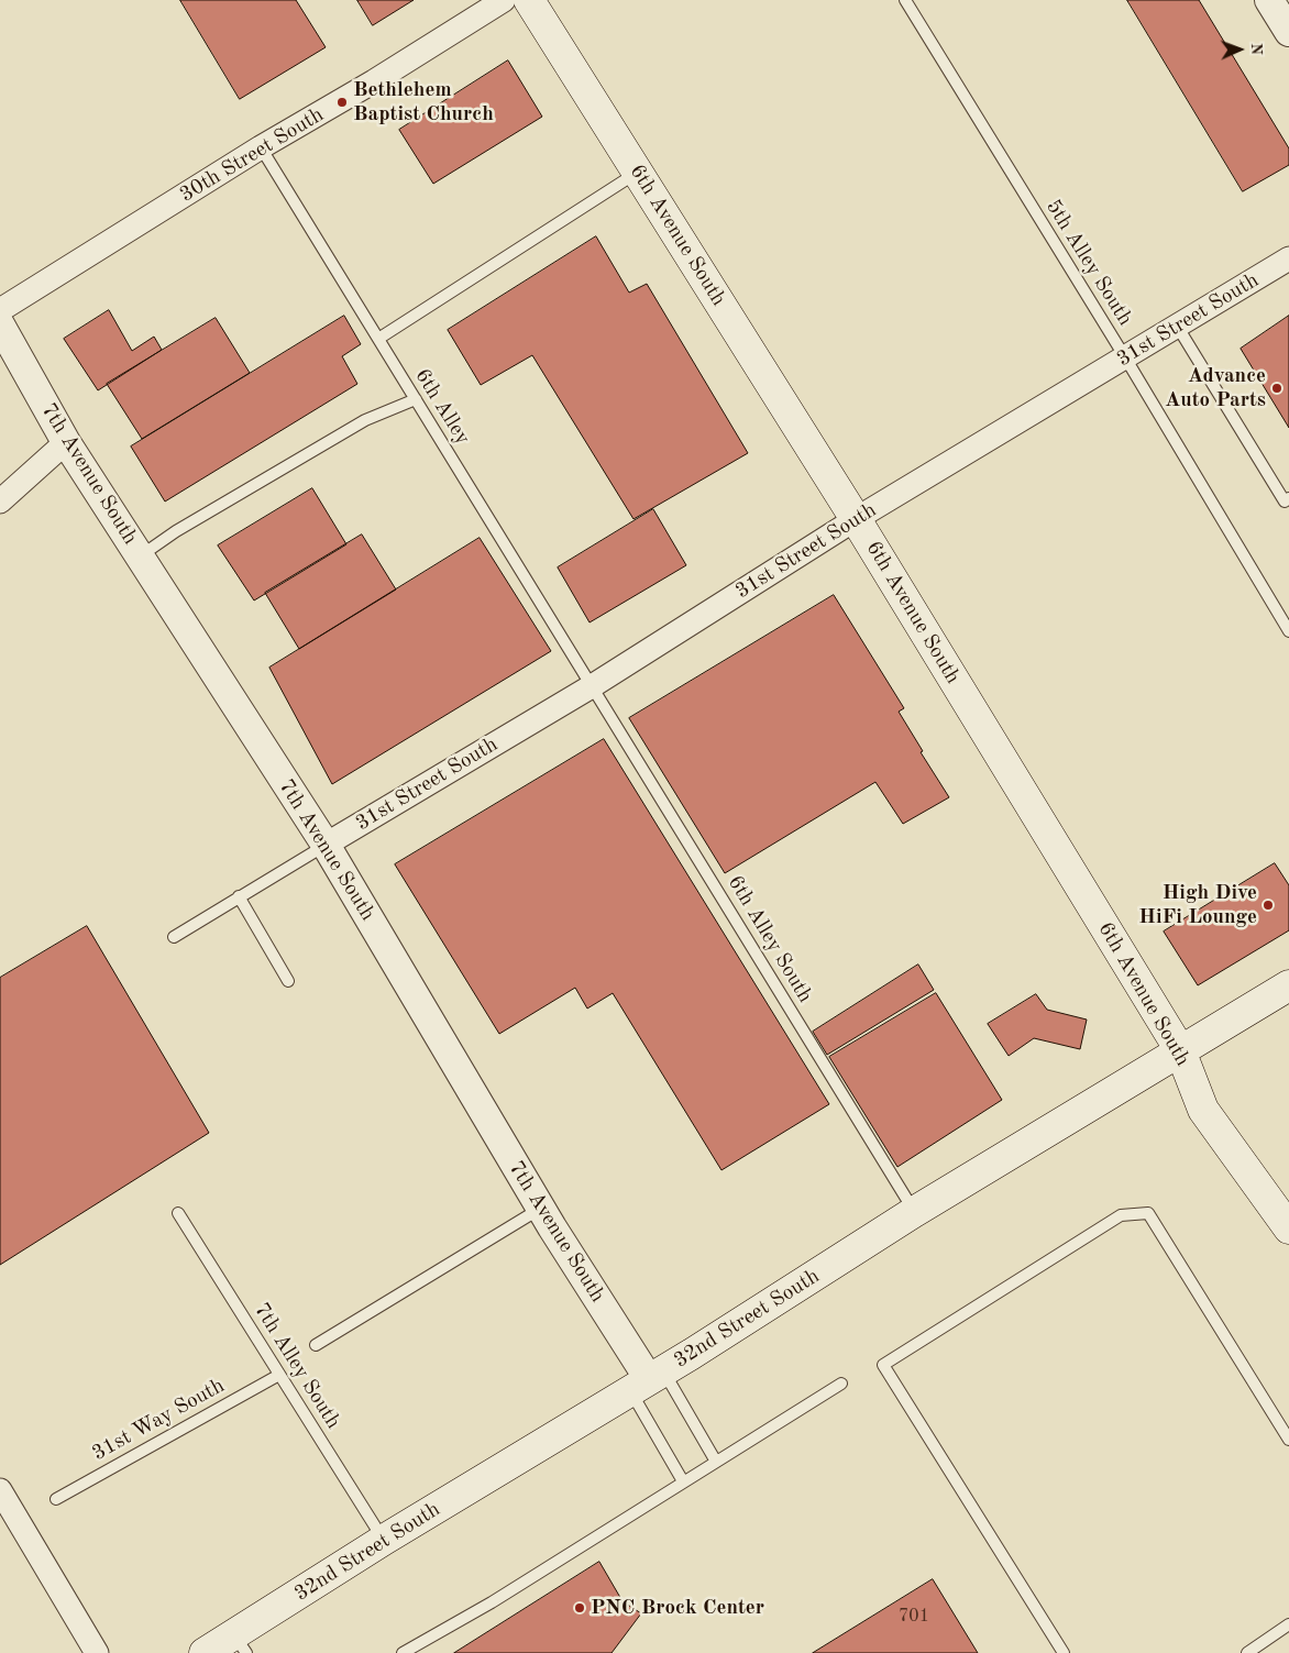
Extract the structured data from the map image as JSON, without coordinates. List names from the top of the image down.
{
  "streets": {
    "main road": ["6th Avenue South", "32nd Street South"],
    "street": ["30th Street South", "31st Street South", "7th Avenue South"],
    "lane": [
      "5th Alley South",
      "6th Alley",
      "6th Alley South",
      "7th Alley South",
      "31st Way South"
    ]
  },
  "crossings": [
    ["30th Street South", "6th Alley"],
    ["6th Avenue South", "31st Street South"],
    ["6th Avenue South", "32nd Street South"],
    ["5th Alley South", "31st Street South"],
    ["31st Street South", "6th Alley"],
    ["31st Street South", "7th Avenue South"],
    ["31st Street South", "6th Alley South"],
    ["6th Alley", "6th Alley South"],
    ["7th Avenue South", "32nd Street South"],
    ["6th Alley South", "32nd Street South"],
    ["32nd Street South", "7th Alley South"],
    ["7th Alley South", "31st Way South"]
  ],
  "places": [
    "Bethlehem Baptist Church",
    "Advance Auto Parts",
    "High Dive HiFi Lounge",
    "PNC Brock Center"
  ],
  "house_numbers": ["701"],
  "north": "right"
}
